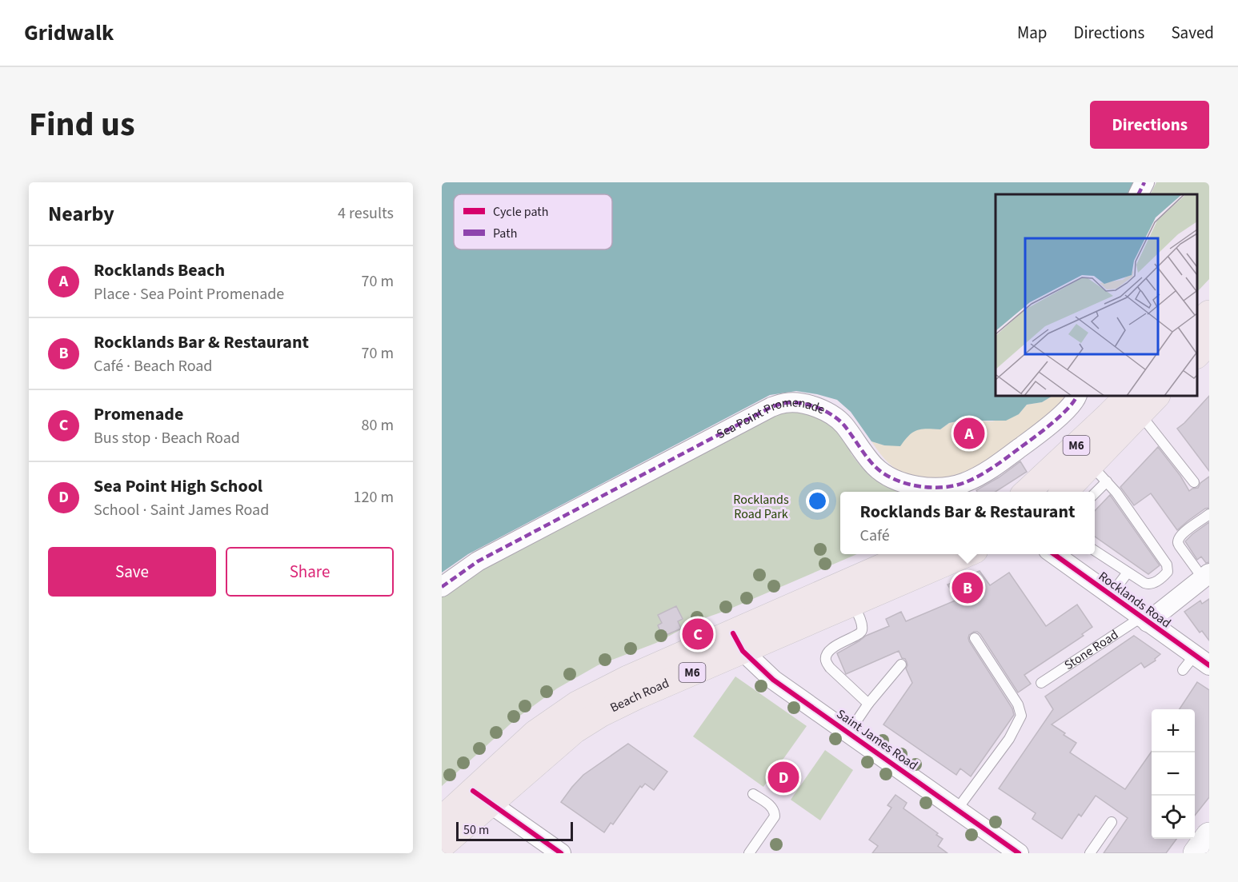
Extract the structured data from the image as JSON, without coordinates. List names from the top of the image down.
{
  "streets": {
    "main road": ["M6", "Beach Road"],
    "street": [
      "Sea Point Promenade",
      "Rocklands Road",
      "Stone Road",
      "Saint James Road"
    ]
  },
  "crossings": [
    ["Rocklands Road", "Stone Road"],
    ["Beach Road", "Saint James Road"]
  ],
  "parks": ["Rocklands Road Park"],
  "legend": ["Cycle path", "Path"],
  "scale_bar": "50 m",
  "page": {
    "header": "Gridwalk",
    "nav": ["Map", "Directions", "Saved"],
    "title": "Find us",
    "buttons": [
      "Directions",
      ["Save", "Share"]
    ],
    "heading": ["Nearby", "4 results"],
    "list": [
      {
        "mark": "A",
        "name": "Rocklands Beach",
        "note": "Place · Sea Point Promenade",
        "value": "70 m"
      },
      {
        "mark": "B",
        "name": "Rocklands Bar & Restaurant",
        "note": "Café · Beach Road",
        "value": "70 m"
      },
      {
        "mark": "C",
        "name": "Promenade",
        "note": "Bus stop · Beach Road",
        "value": "80 m"
      },
      {
        "mark": "D",
        "name": "Sea Point High School",
        "note": "School · Saint James Road",
        "value": "120 m"
      }
    ],
    "pins": [
      "A",
      "B",
      "C",
      "D"
    ],
    "popup": ["Rocklands Bar & Restaurant", "Café"],
    "map_buttons": ["+", "−"],
    "scale": "50 m"
  }
}
